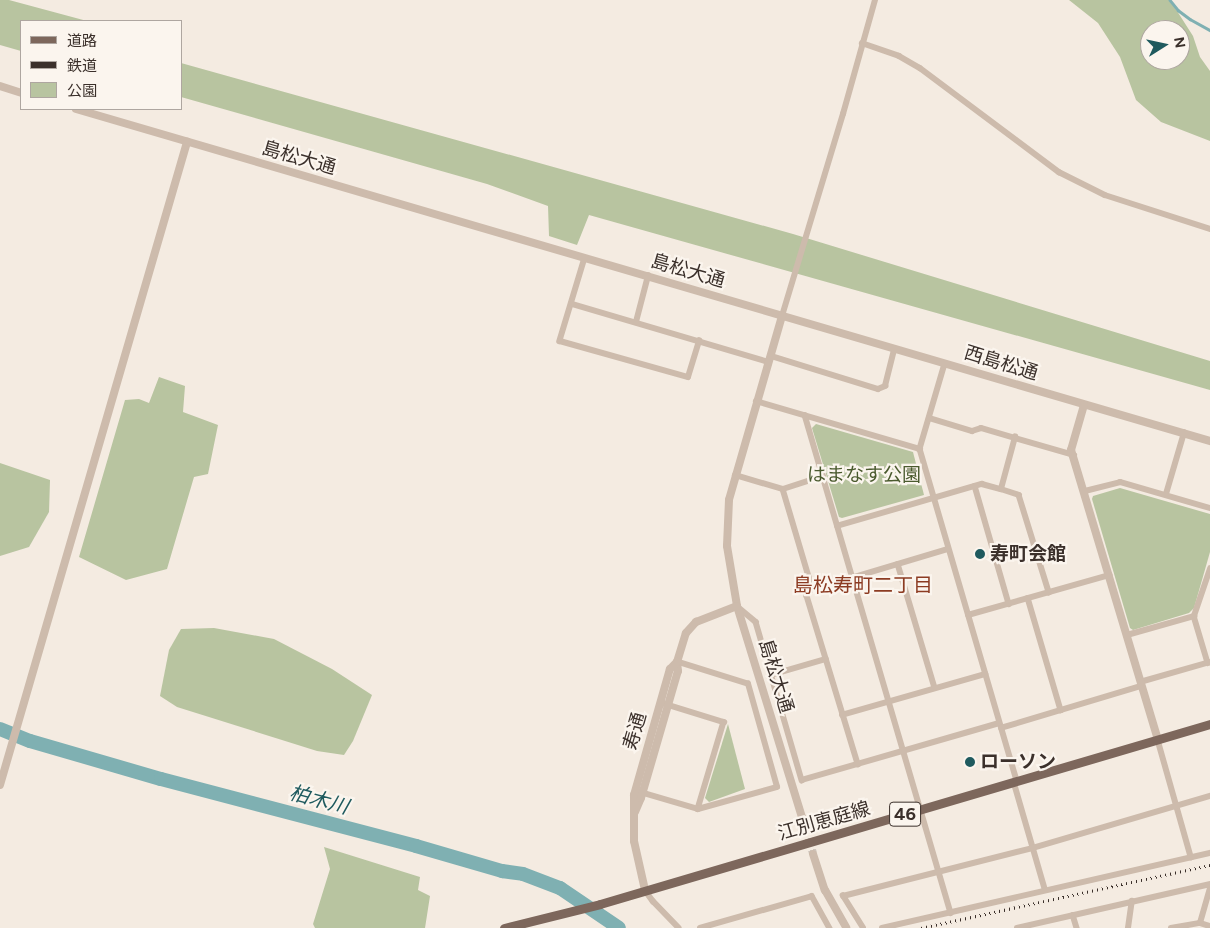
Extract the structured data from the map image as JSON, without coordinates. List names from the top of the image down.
{
  "streets": {
    "main road": ["46", "江別恵庭線"],
    "street": ["島松大通", "西島松通", "寿通"]
  },
  "crossings": [
    ["島松大通", "西島松通"],
    ["島松大通", "寿通"],
    ["寿通", "江別恵庭線"]
  ],
  "districts": ["島松寿町二丁目"],
  "water": ["柏木川"],
  "parks": ["はまなす公園"],
  "places": ["寿町会館", "ローソン"],
  "legend": ["道路", "鉄道", "公園"],
  "north": "right"
}
